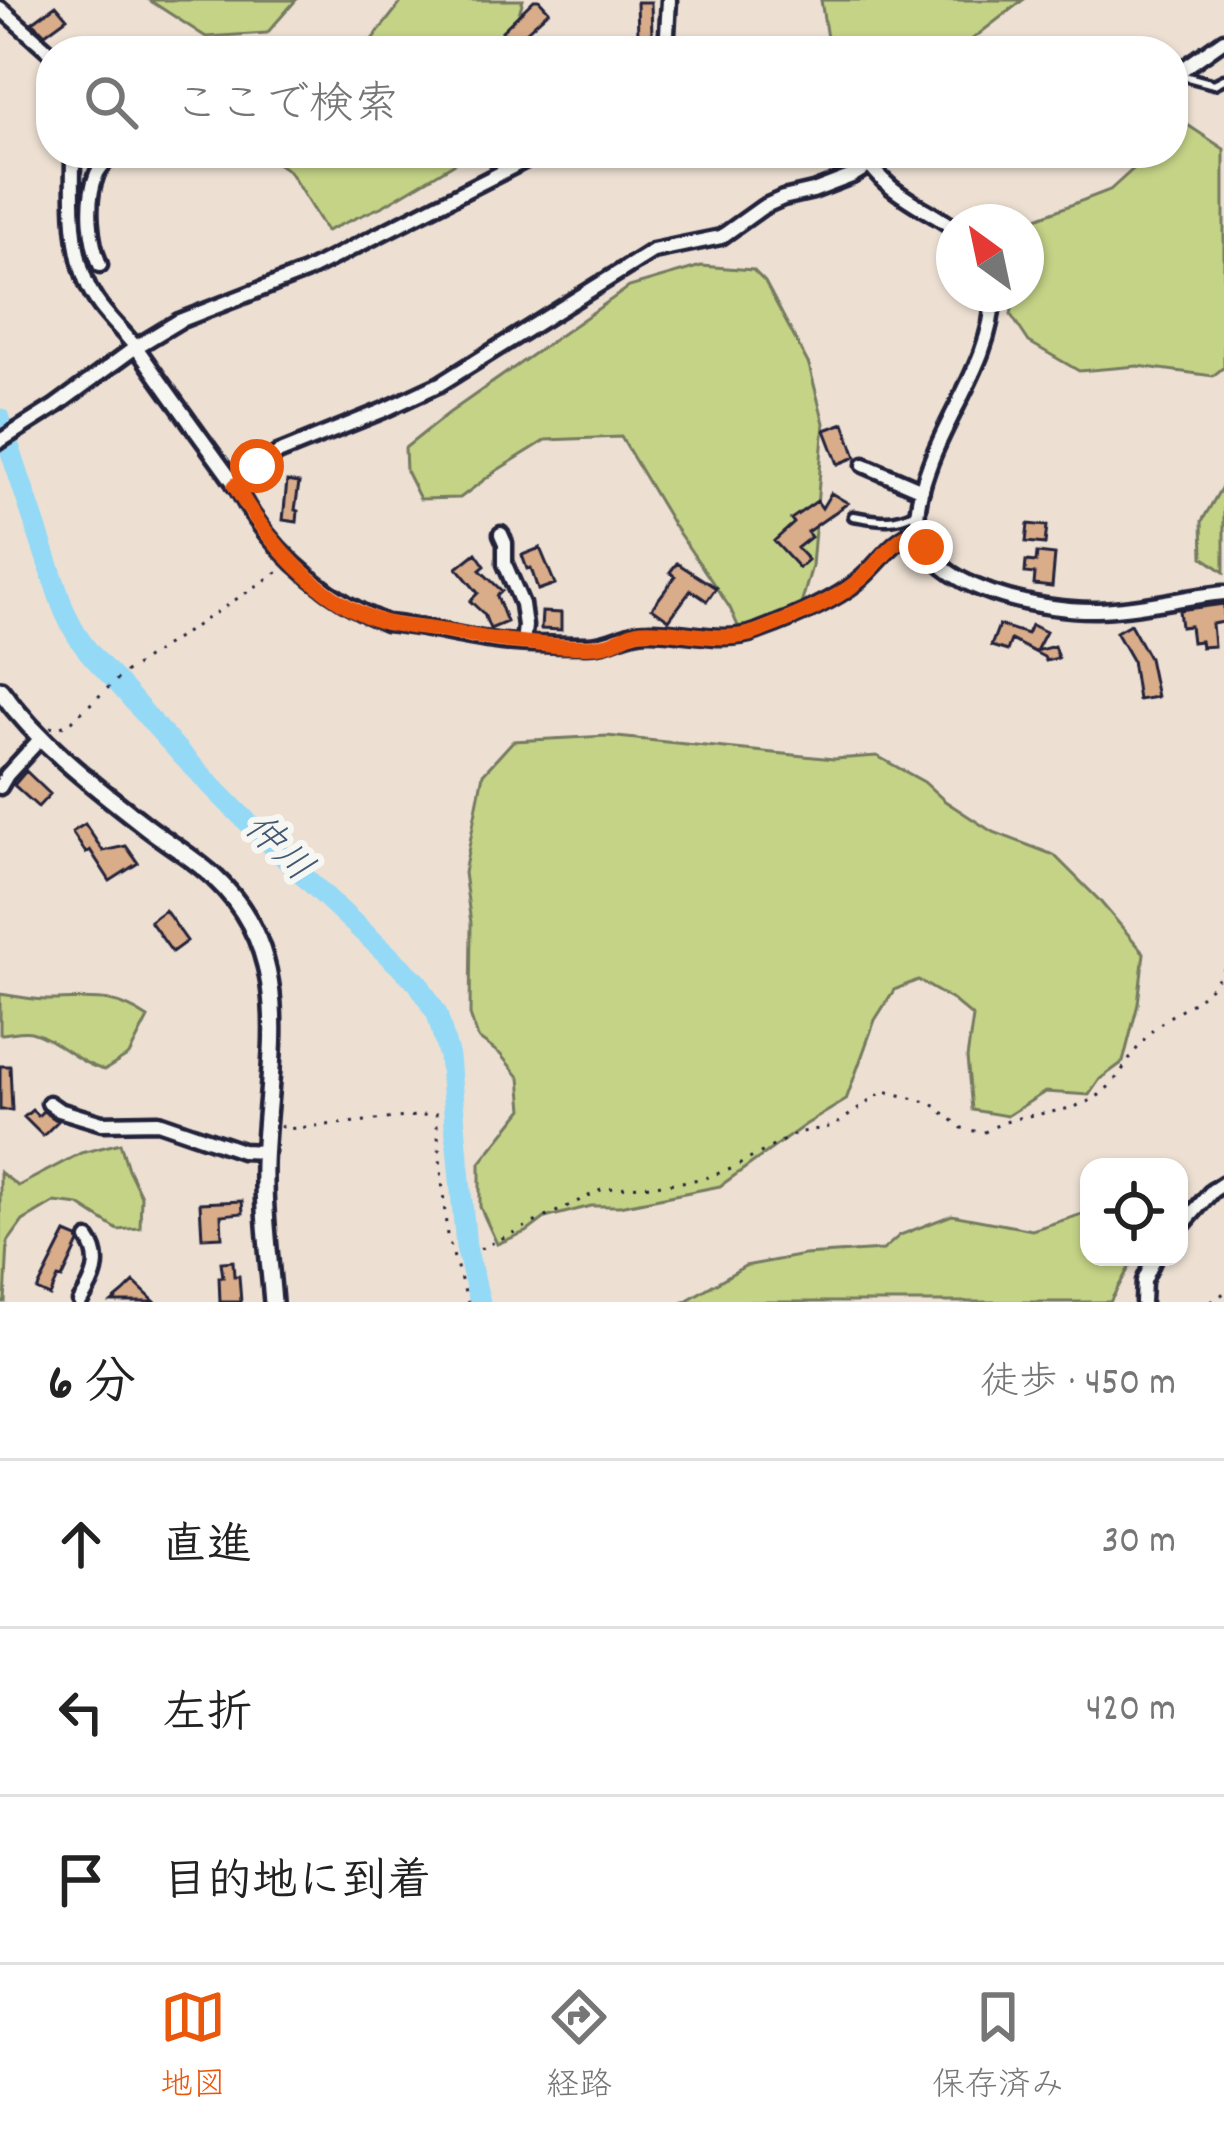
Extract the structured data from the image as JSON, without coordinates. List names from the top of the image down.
{
  "water": ["仲川"],
  "north": "top left",
  "page": {
    "search": "ここで検索",
    "heading": ["6 分", "徒歩 · 450 m"],
    "list": [
      ["直進", "30 m"],
      ["左折", "420 m"],
      "目的地に到着"
    ],
    "nav": ["地図", "経路", "保存済み"]
  }
}
